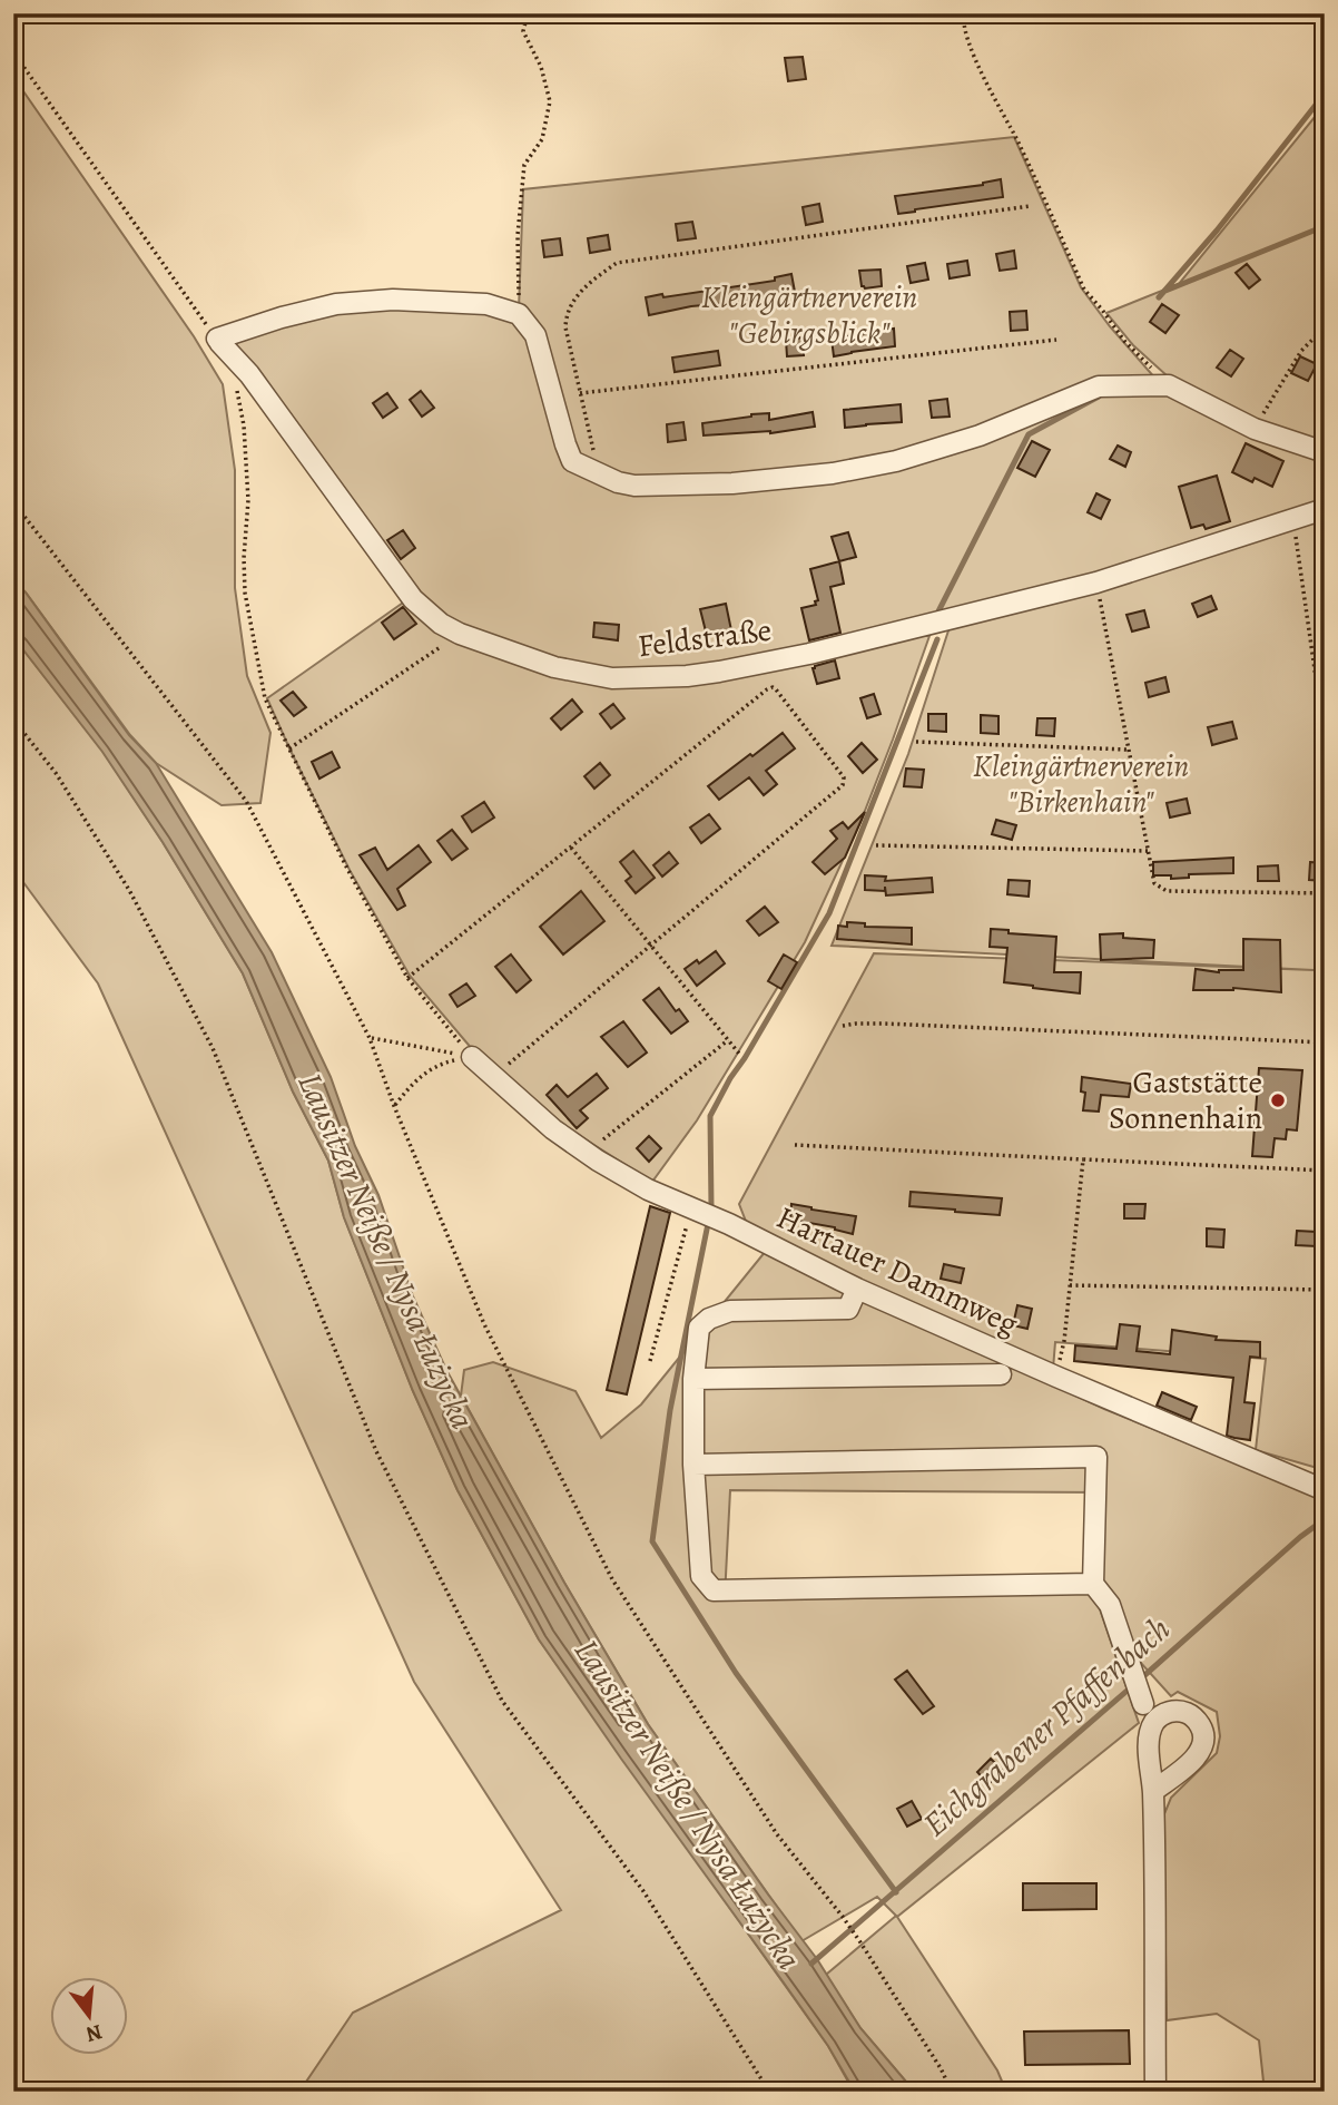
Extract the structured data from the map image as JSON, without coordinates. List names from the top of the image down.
{
  "streets": {
    "street": ["Feldstraße", "Hartauer Dammweg"]
  },
  "water": ["Lausitzer Neiße / Nysa Łużycka", "Eichgrabener Pfaffenbach"],
  "parks": ["Kleingärtnerverein \"Gebirgsblick\"", "Kleingärtnerverein \"Birkenhain\""],
  "places": ["Gaststätte Sonnenhain"],
  "north": "bottom"
}
